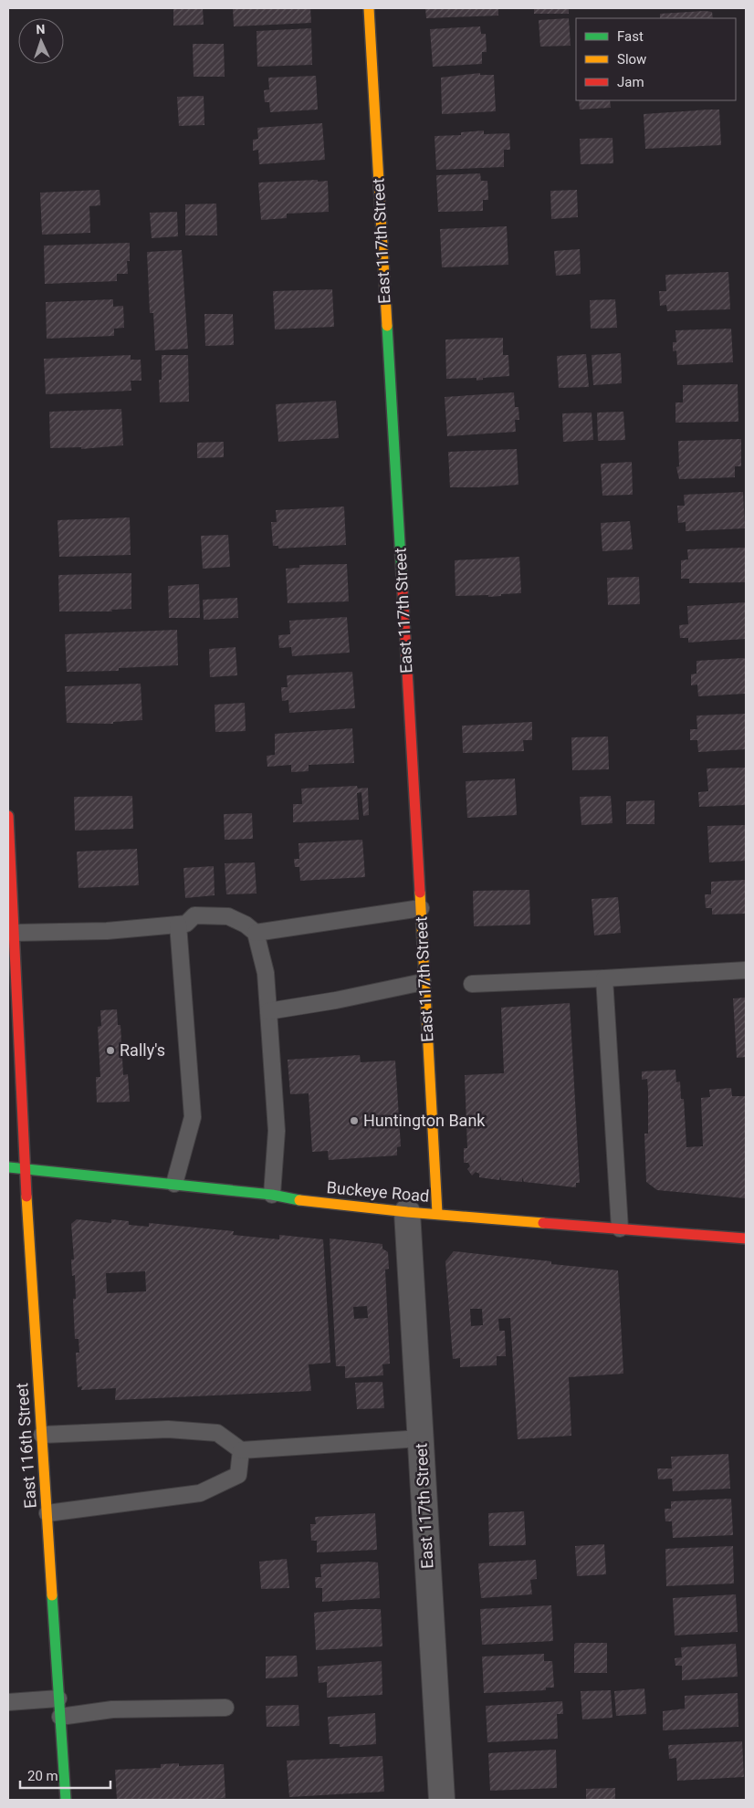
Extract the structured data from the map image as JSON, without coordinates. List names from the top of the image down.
{
  "streets": {
    "street": ["East 117th Street", "Buckeye Road", "East 116th Street"]
  },
  "crossings": [
    ["East 117th Street", "Buckeye Road"],
    ["Buckeye Road", "East 116th Street"]
  ],
  "places": ["Rally's", "Huntington Bank"],
  "legend": ["Fast", "Slow", "Jam"],
  "scale_bar": "20 m",
  "north": "top"
}
